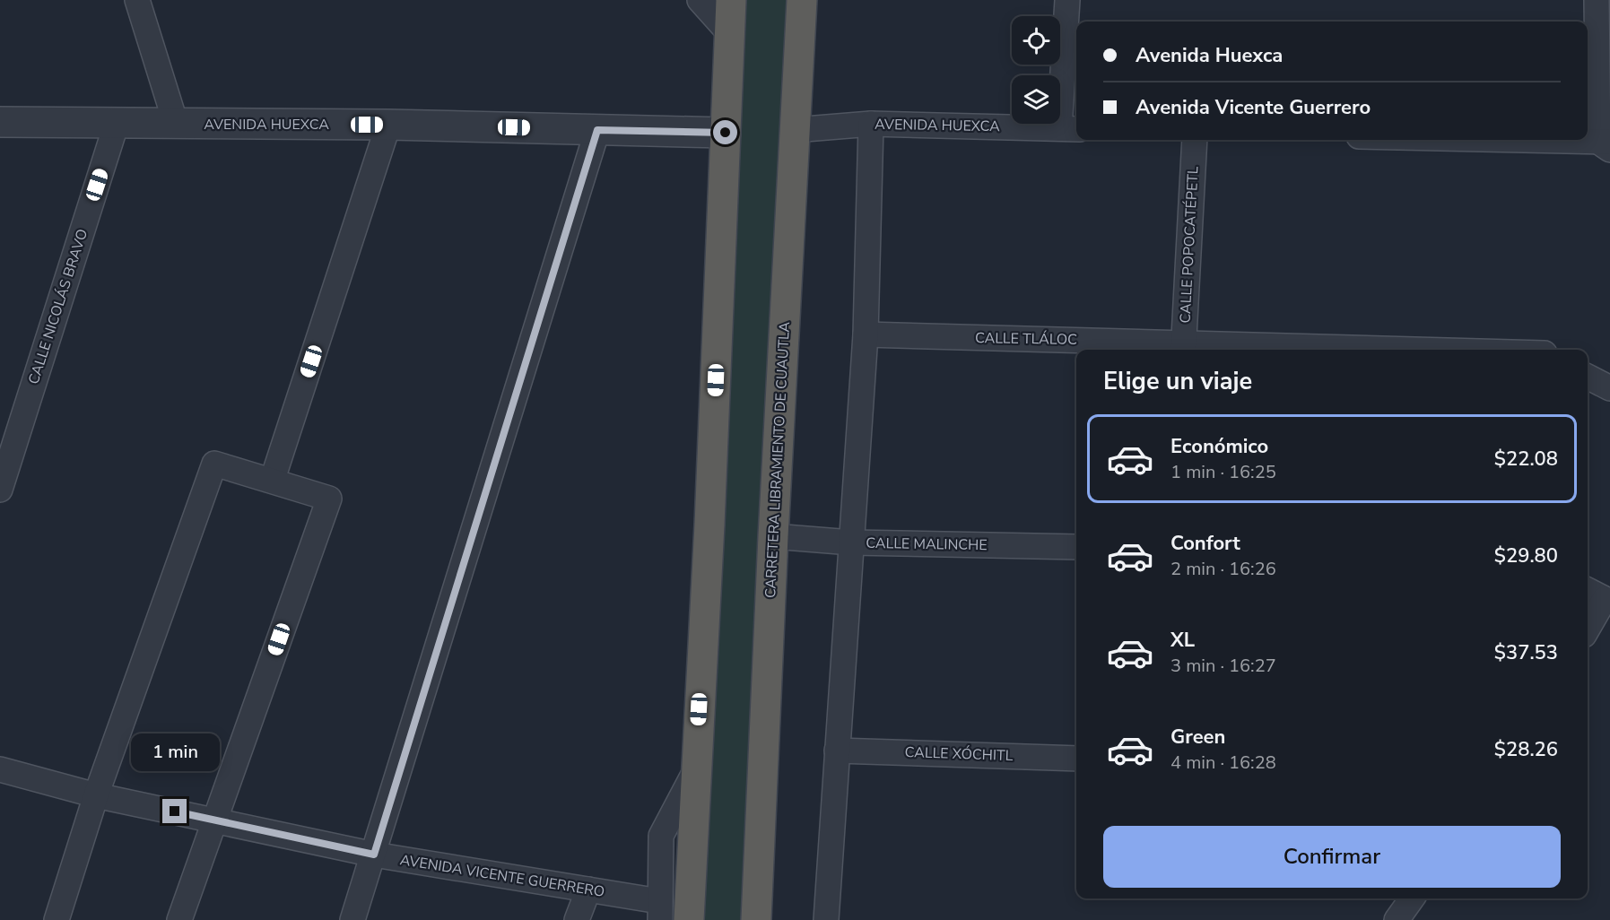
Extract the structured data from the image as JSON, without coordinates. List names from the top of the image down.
{
  "streets": {
    "highway": ["CARRETERA LIBRAMIENTO DE CUAUTLA"],
    "street": [
      "AVENIDA HUEXCA",
      "CALLE POPOCATÉPETL",
      "CALLE NICOLÁS BRAVO",
      "CALLE TLÁLOC",
      "CALLE MALINCHE",
      "CALLE XÓCHITL",
      "AVENIDA VICENTE GUERRERO"
    ]
  },
  "crossings": [
    ["AVENIDA HUEXCA", "CALLE NICOLÁS BRAVO"],
    ["AVENIDA HUEXCA", "CARRETERA LIBRAMIENTO DE CUAUTLA"],
    ["CALLE POPOCATÉPETL", "CALLE TLÁLOC"],
    ["CARRETERA LIBRAMIENTO DE CUAUTLA", "CALLE MALINCHE"]
  ],
  "page": {
    "banner": ["Avenida Huexca", "Avenida Vicente Guerrero"],
    "heading": "Elige un viaje",
    "list": [
      {
        "name": "Económico",
        "note": "1 min · 16:25",
        "value": "$22.08"
      },
      {
        "name": "Confort",
        "note": "2 min · 16:26",
        "value": "$29.80"
      },
      {
        "name": "XL",
        "note": "3 min · 16:27",
        "value": "$37.53"
      },
      {
        "name": "Green",
        "note": "4 min · 16:28",
        "value": "$28.26"
      }
    ],
    "bubble": "1 min",
    "buttons": "Confirmar"
  }
}
